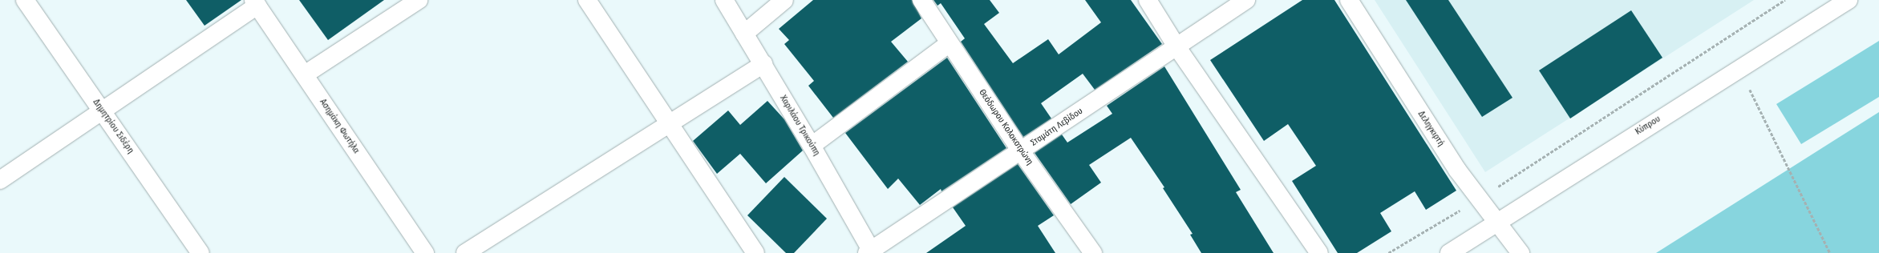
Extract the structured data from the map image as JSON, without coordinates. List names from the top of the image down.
{
  "streets": {
    "street": [
      "Χαριλάου Τρικούπη",
      "Κύπρου",
      "Δημητρίου Σιδέρη",
      "Ασημάκη Φωτήλα",
      "Θεόδωρου Κολοκοτρώνη",
      "Σταμάτη Λεβίδου",
      "Δεληγκιρτή"
    ]
  },
  "crossings": [
    ["Χαριλάου Τρικούπη", "Σταμάτη Λεβίδου"],
    ["Κύπρου", "Δεληγκιρτή"],
    ["Θεόδωρου Κολοκοτρώνη", "Σταμάτη Λεβίδου"]
  ]
}
